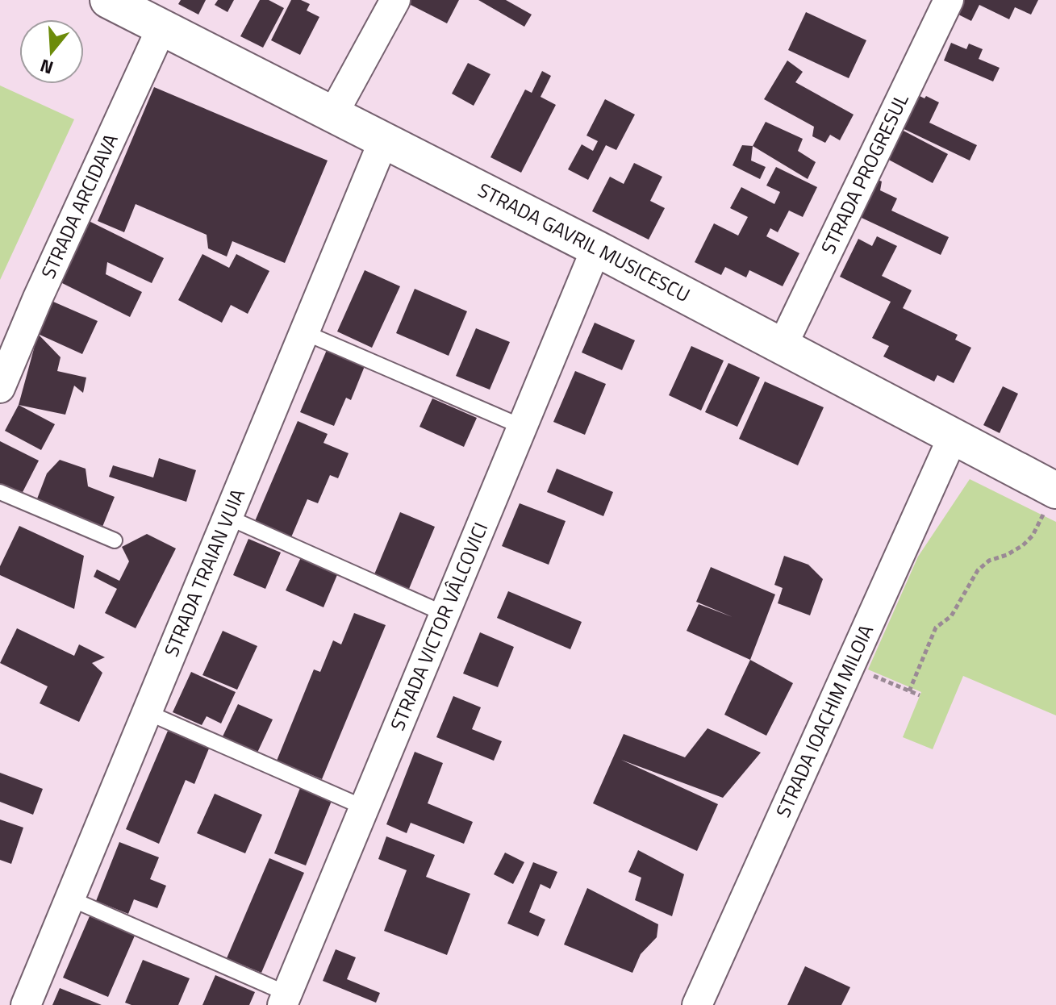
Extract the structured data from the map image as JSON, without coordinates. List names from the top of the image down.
{
  "streets": {
    "street": [
      "STRADA PROGRESUL",
      "STRADA ARCIDAVA",
      "STRADA GAVRIL MUSICESCU",
      "STRADA TRAIAN VUIA",
      "STRADA VICTOR VÂLCOVICI",
      "STRADA IOACHIM MILOIA"
    ]
  },
  "crossings": [
    ["STRADA PROGRESUL", "STRADA GAVRIL MUSICESCU"],
    ["STRADA ARCIDAVA", "STRADA GAVRIL MUSICESCU"],
    ["STRADA GAVRIL MUSICESCU", "STRADA TRAIAN VUIA"],
    ["STRADA GAVRIL MUSICESCU", "STRADA VICTOR VÂLCOVICI"],
    ["STRADA GAVRIL MUSICESCU", "STRADA IOACHIM MILOIA"]
  ],
  "north": "bottom"
}
